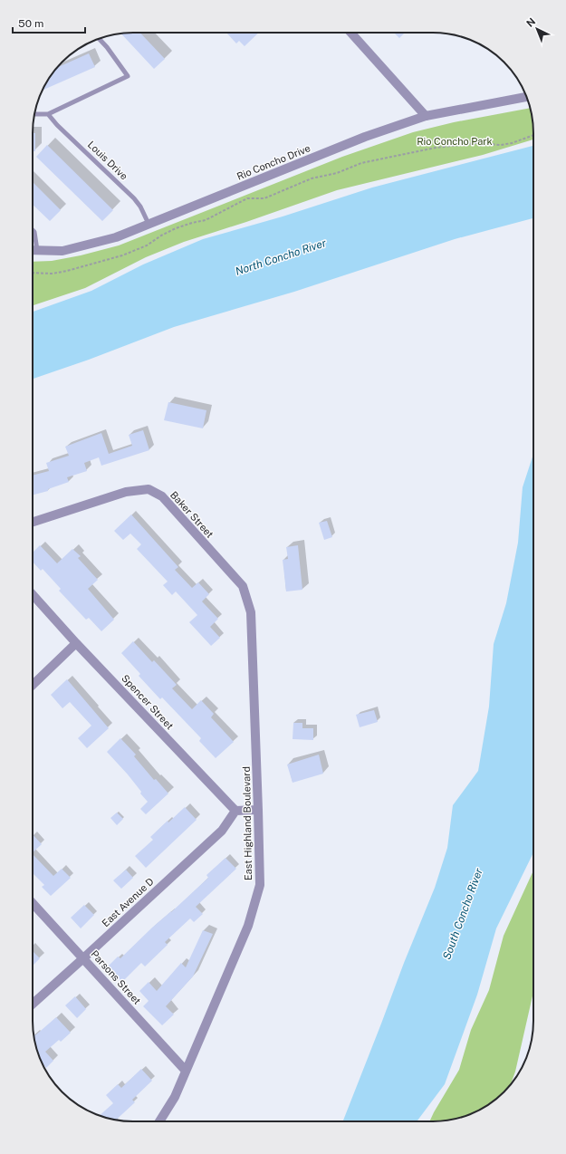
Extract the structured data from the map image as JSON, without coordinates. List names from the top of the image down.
{
  "streets": {
    "street": [
      "Rio Concho Drive",
      "Baker Street",
      "Spencer Street",
      "East Highland Boulevard",
      "East Avenue D",
      "Parsons Street"
    ],
    "lane": ["Louis Drive"]
  },
  "crossings": [
    ["Louis Drive", "Rio Concho Drive"],
    ["Baker Street", "East Highland Boulevard"],
    ["Spencer Street", "East Avenue D"],
    ["East Highland Boulevard", "Parsons Street"],
    ["East Avenue D", "Parsons Street"]
  ],
  "water": ["North Concho River", "South Concho River"],
  "parks": ["Rio Concho Park"],
  "scale_bar": "50 m",
  "north": "top left"
}
